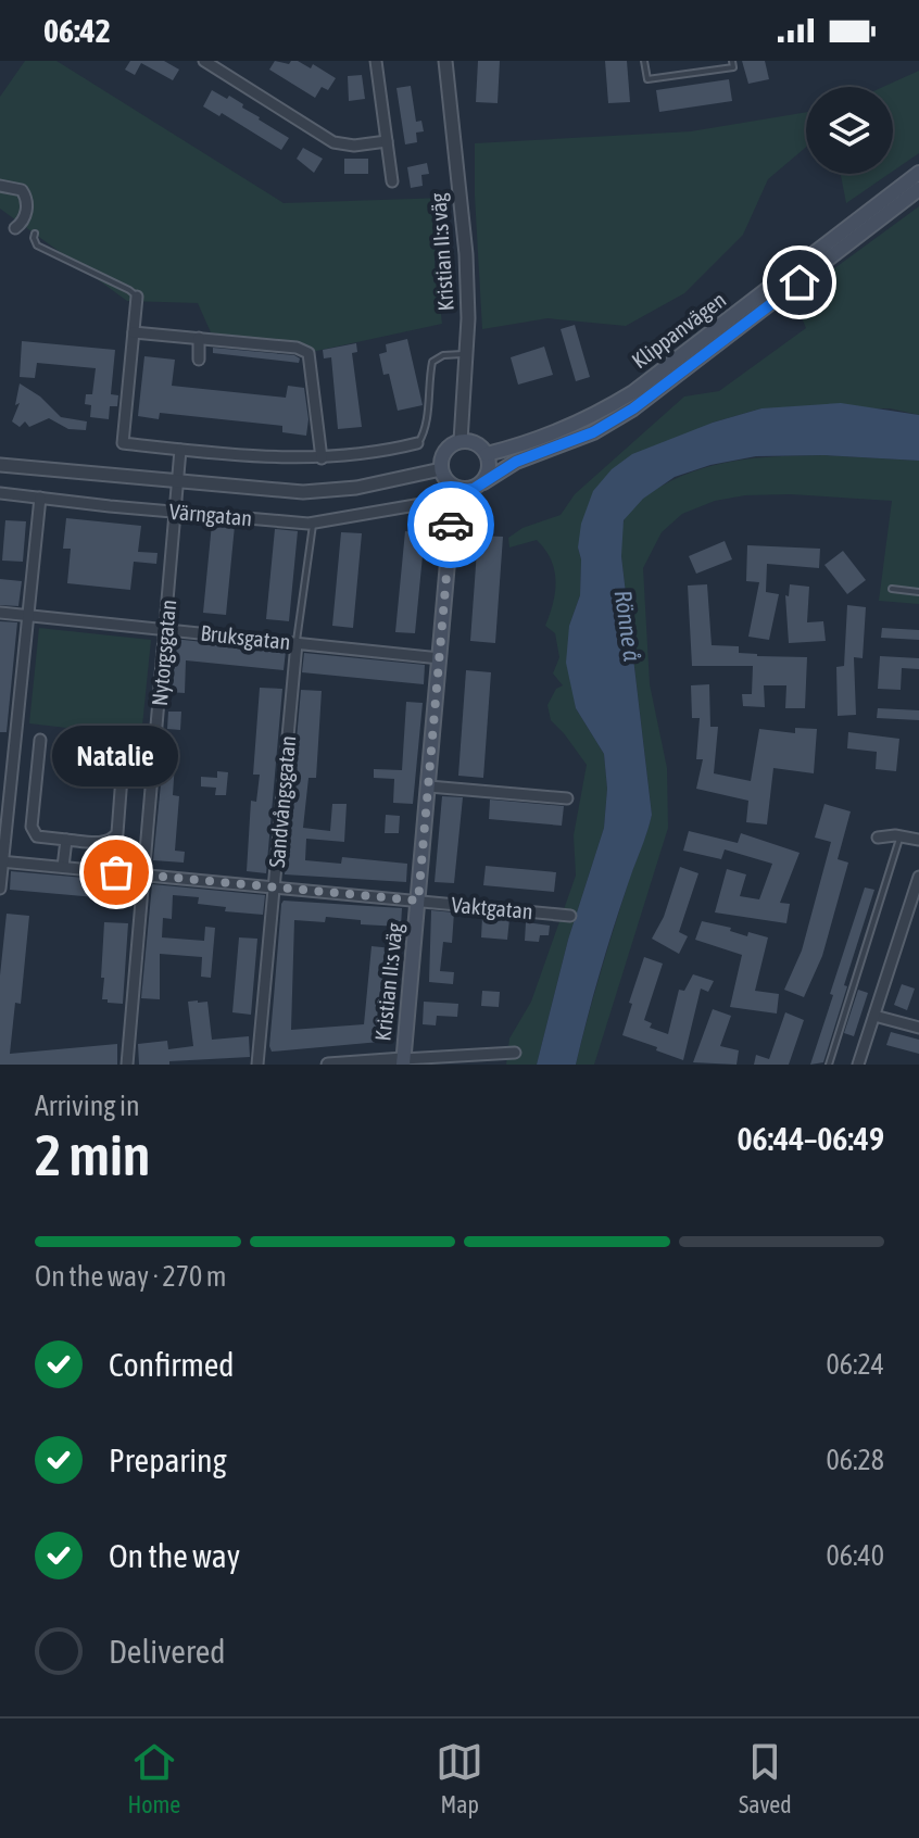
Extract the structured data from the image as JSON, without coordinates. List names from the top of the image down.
{
  "streets": {
    "main road": ["Kristian II:s väg", "Klippanvägen"],
    "street": [
      "Värngatan",
      "Bruksgatan",
      "Nytorgsgatan",
      "Sandvångsgatan",
      "Vaktgatan"
    ]
  },
  "crossings": [
    ["Kristian II:s väg", "Klippanvägen"],
    ["Kristian II:s väg", "Bruksgatan"],
    ["Kristian II:s väg", "Vaktgatan"],
    ["Värngatan", "Nytorgsgatan"],
    ["Bruksgatan", "Nytorgsgatan"],
    ["Bruksgatan", "Sandvångsgatan"],
    ["Nytorgsgatan", "Vaktgatan"],
    ["Sandvångsgatan", "Vaktgatan"]
  ],
  "water": ["Rönne å"],
  "places": ["Natalie"],
  "page": {
    "status": "06:42",
    "bubble": "Natalie",
    "heading": ["2 min", "Arriving in", "06:44–06:49"],
    "bar": "On the way · 270 m",
    "list": [
      ["Confirmed", "06:24"],
      ["Preparing", "06:28"],
      ["On the way", "06:40"],
      "Delivered"
    ],
    "tabs": ["Home", "Map", "Saved"]
  }
}
